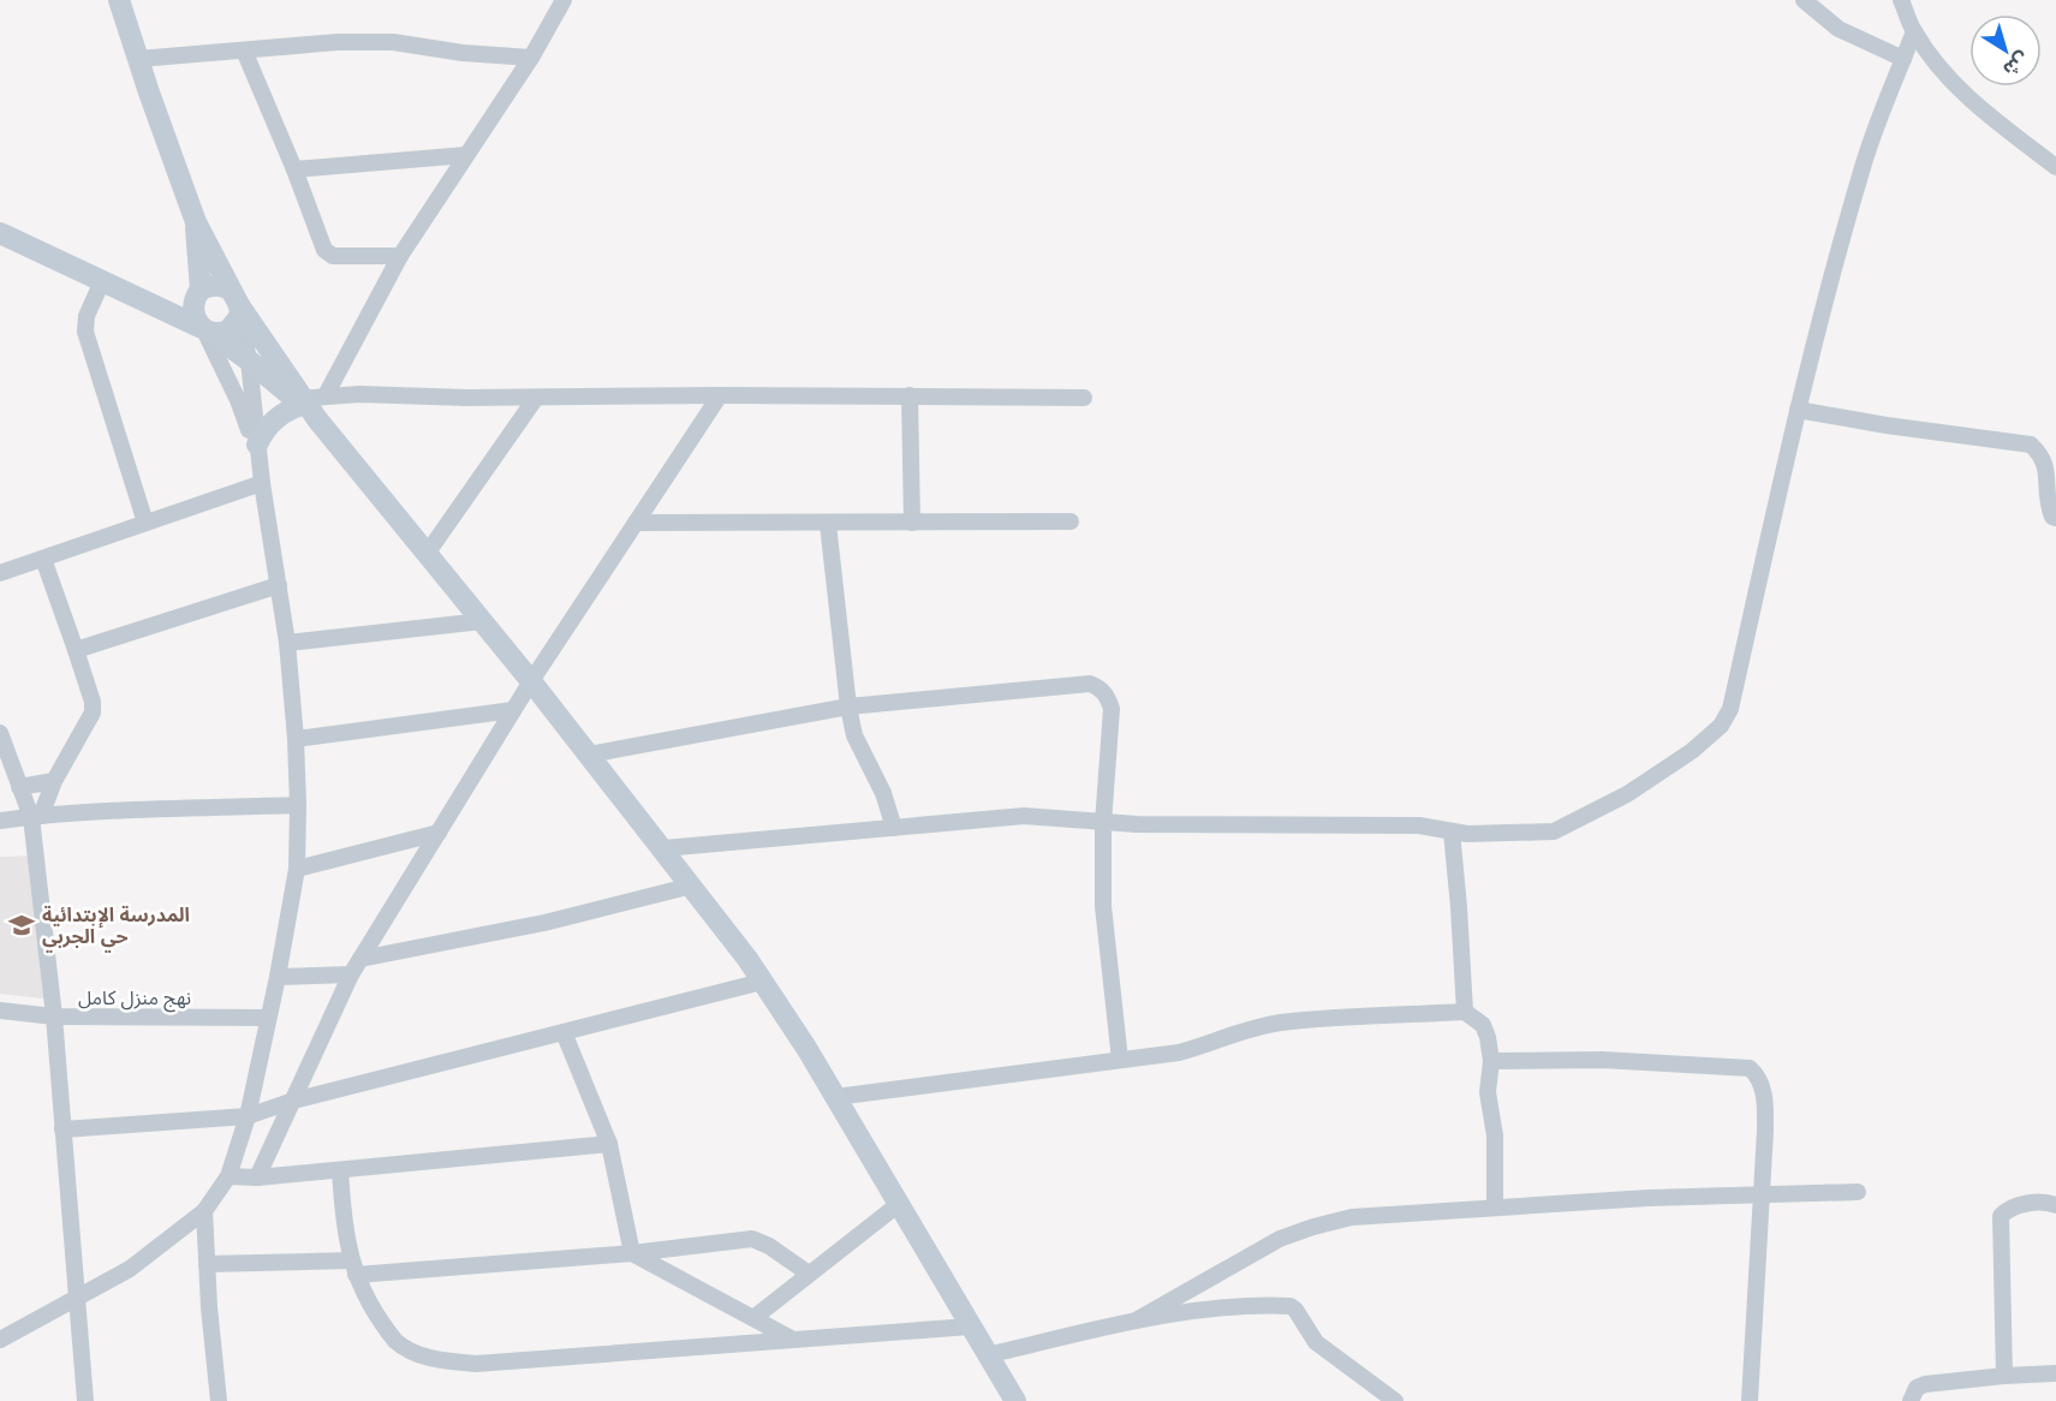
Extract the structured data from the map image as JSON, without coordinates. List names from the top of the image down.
{
  "streets": {
    "street": ["نهج منزل كامل"]
  },
  "places": {
    "school or university": ["المدرسة الإبتدائية حي الجربي"]
  },
  "north": "bottom right"
}
